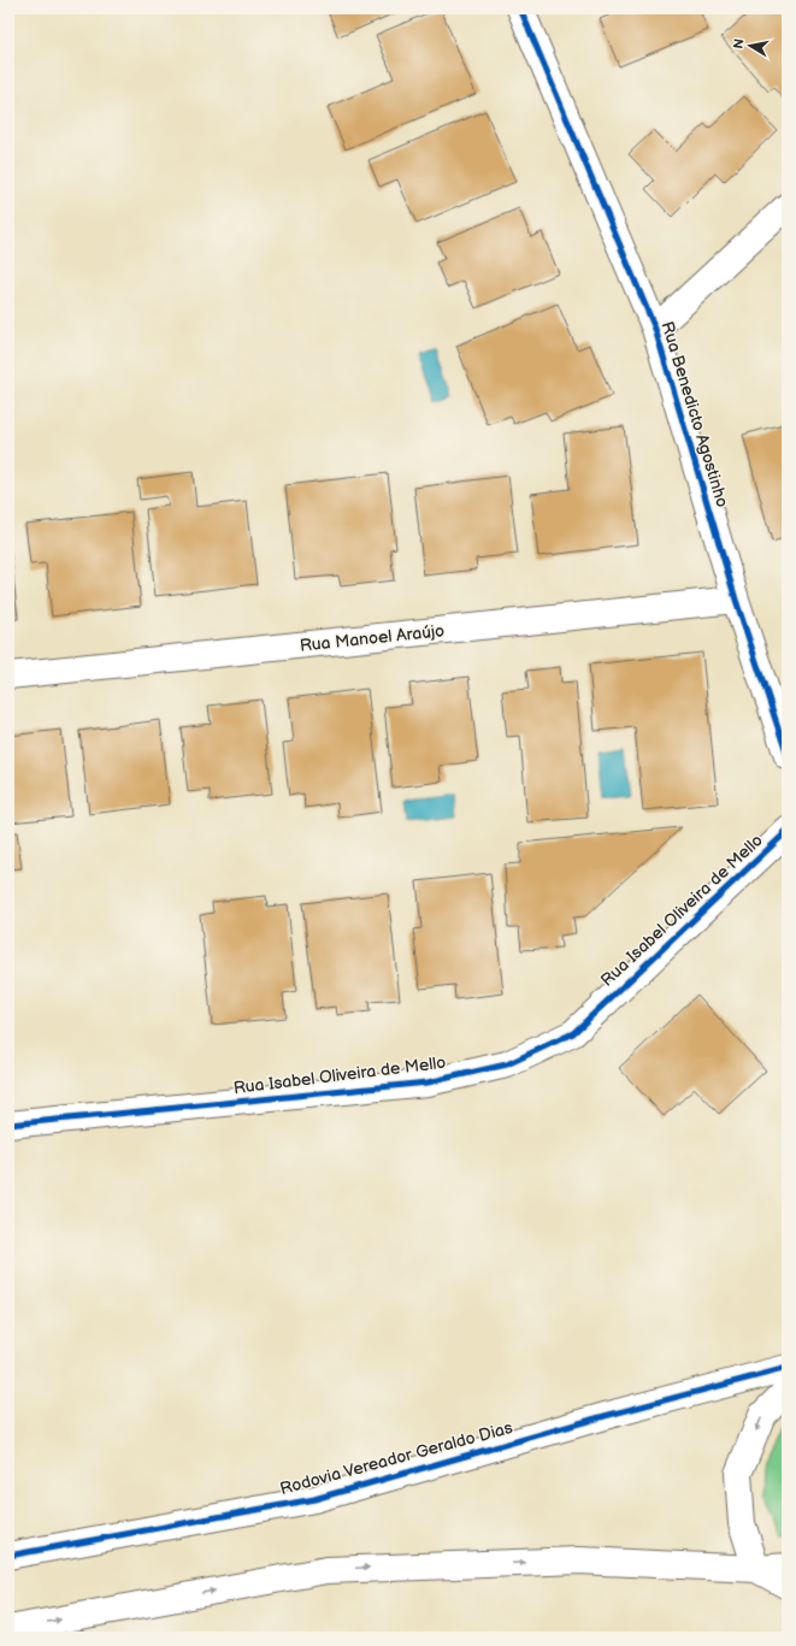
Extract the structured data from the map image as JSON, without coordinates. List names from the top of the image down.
{
  "streets": {
    "street": [
      "Rua Benedicto Agostinho",
      "Rua Manoel Araújo",
      "Rua Isabel Oliveira de Mello",
      "Rodovia Vereador Geraldo Dias"
    ]
  },
  "crossings": [
    ["Rua Benedicto Agostinho", "Rua Manoel Araújo"]
  ],
  "north": "left"
}
